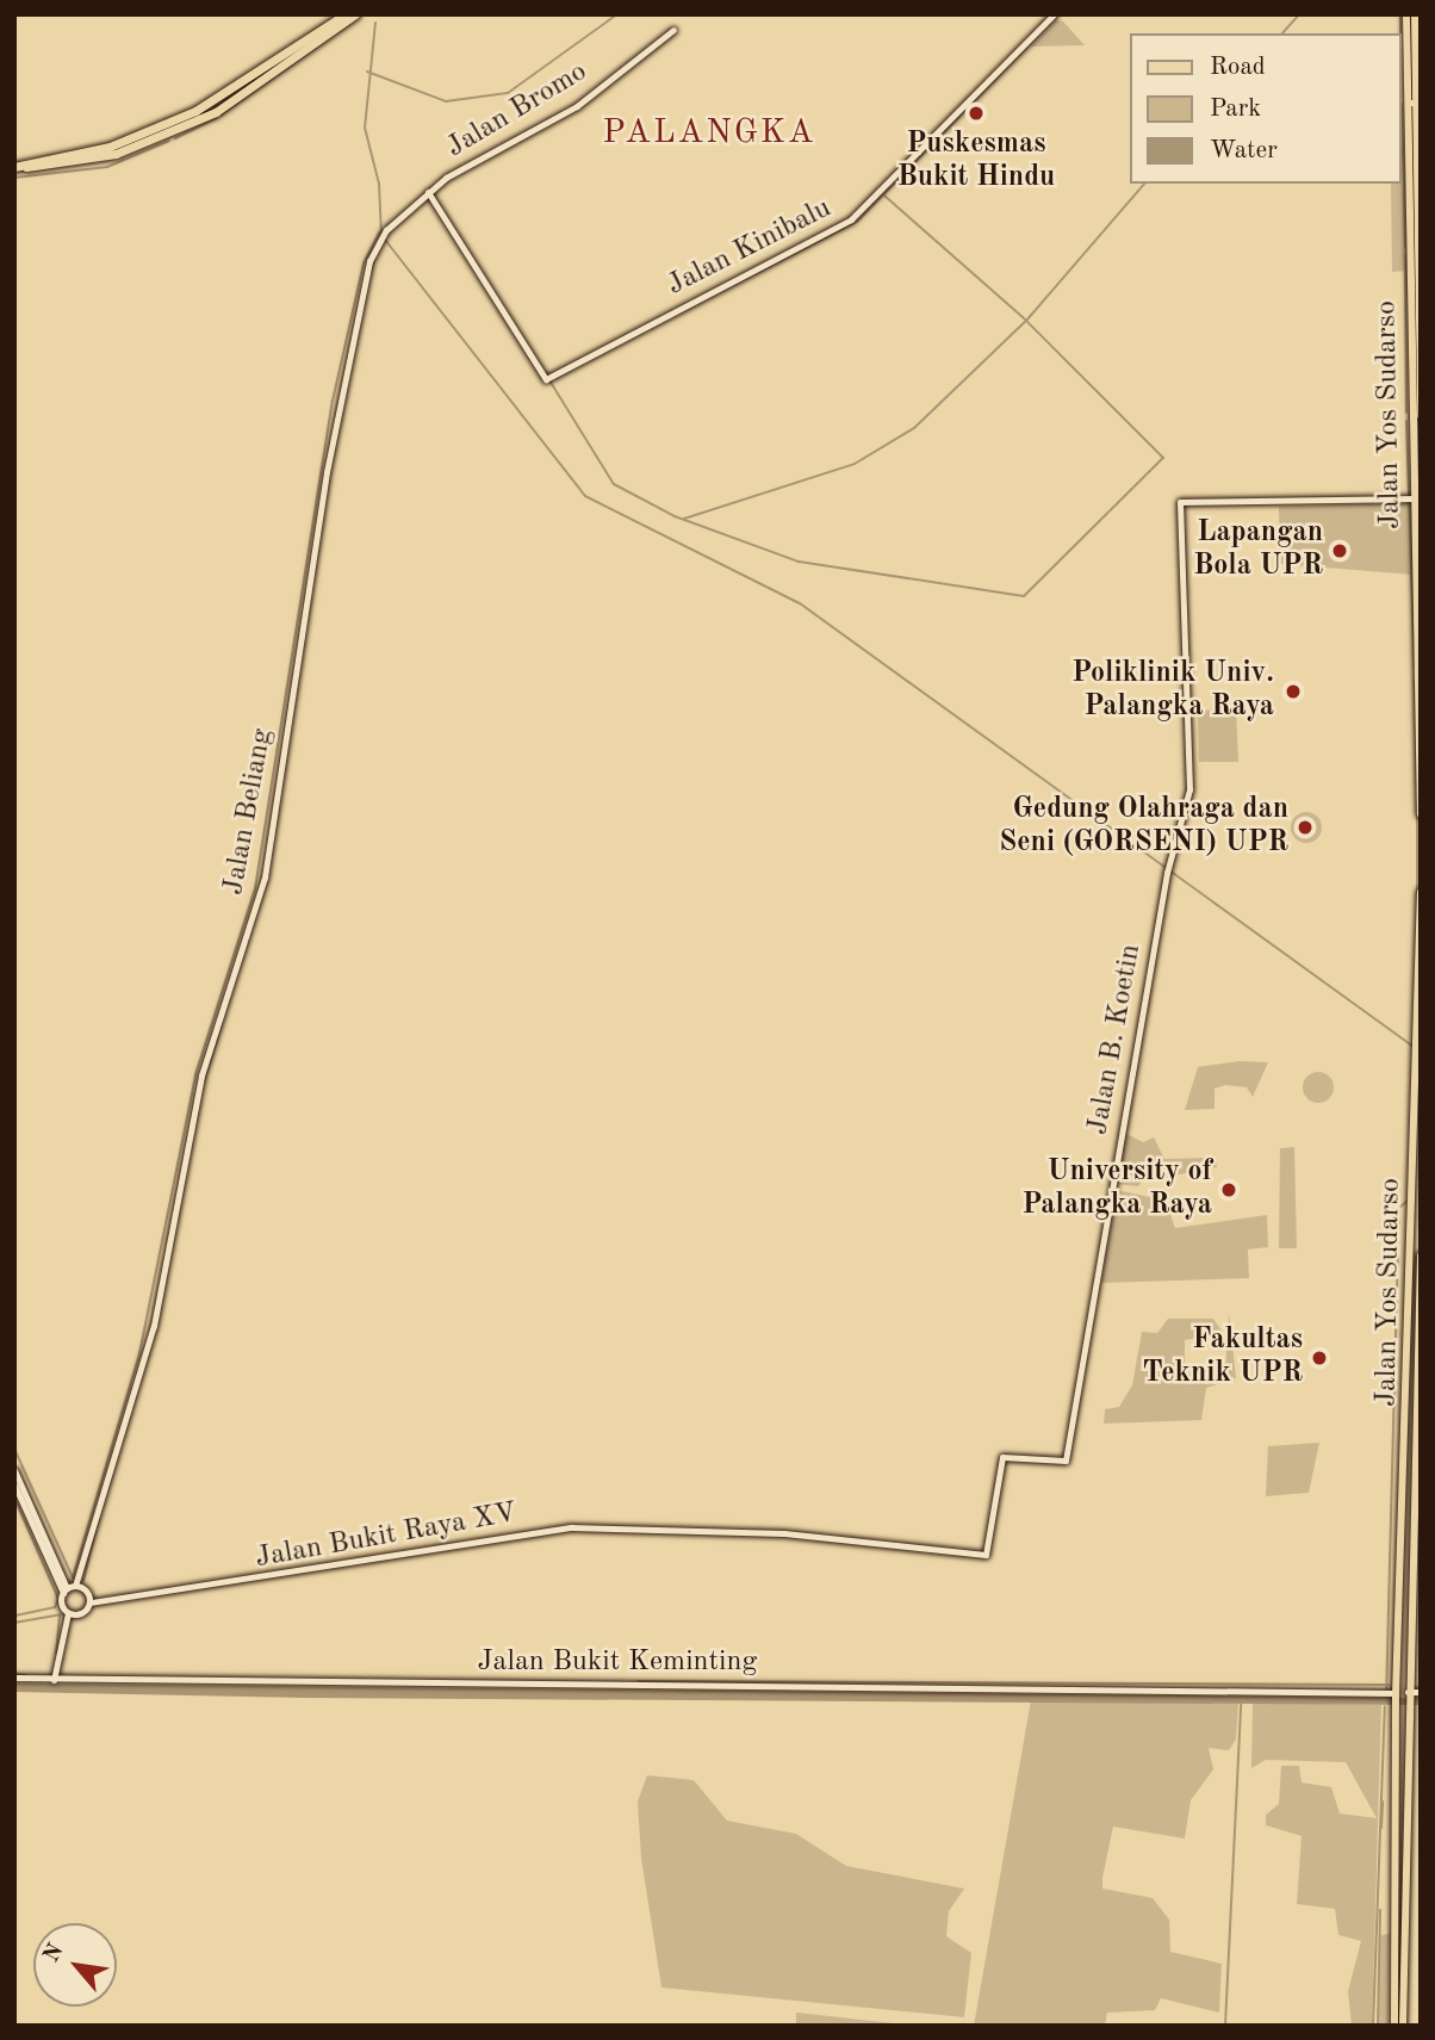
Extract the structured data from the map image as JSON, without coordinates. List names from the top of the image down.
{
  "streets": {
    "main road": ["Jalan Yos Sudarso"],
    "street": [
      "Jalan Bromo",
      "Jalan Kinibalu",
      "Jalan Beliang",
      "Jalan B. Koetin",
      "Jalan Bukit Raya XV",
      "Jalan Bukit Keminting"
    ]
  },
  "crossings": [
    ["Jalan Bromo", "Jalan Kinibalu"],
    ["Jalan Bromo", "Jalan Beliang"],
    ["Jalan Yos Sudarso", "Jalan B. Koetin"],
    ["Jalan Yos Sudarso", "Jalan Bukit Keminting"],
    ["Jalan B. Koetin", "Jalan Bukit Raya XV"]
  ],
  "districts": ["PALANGKA"],
  "places": [
    "Puskesmas Bukit Hindu",
    "Lapangan Bola UPR",
    "Poliklinik Univ. Palangka Raya",
    "Gedung Olahraga dan Seni (GORSENI) UPR",
    "University of Palangka Raya",
    "Fakultas Teknik UPR"
  ],
  "legend": ["Road", "Park", "Water"],
  "north": "top left"
}
